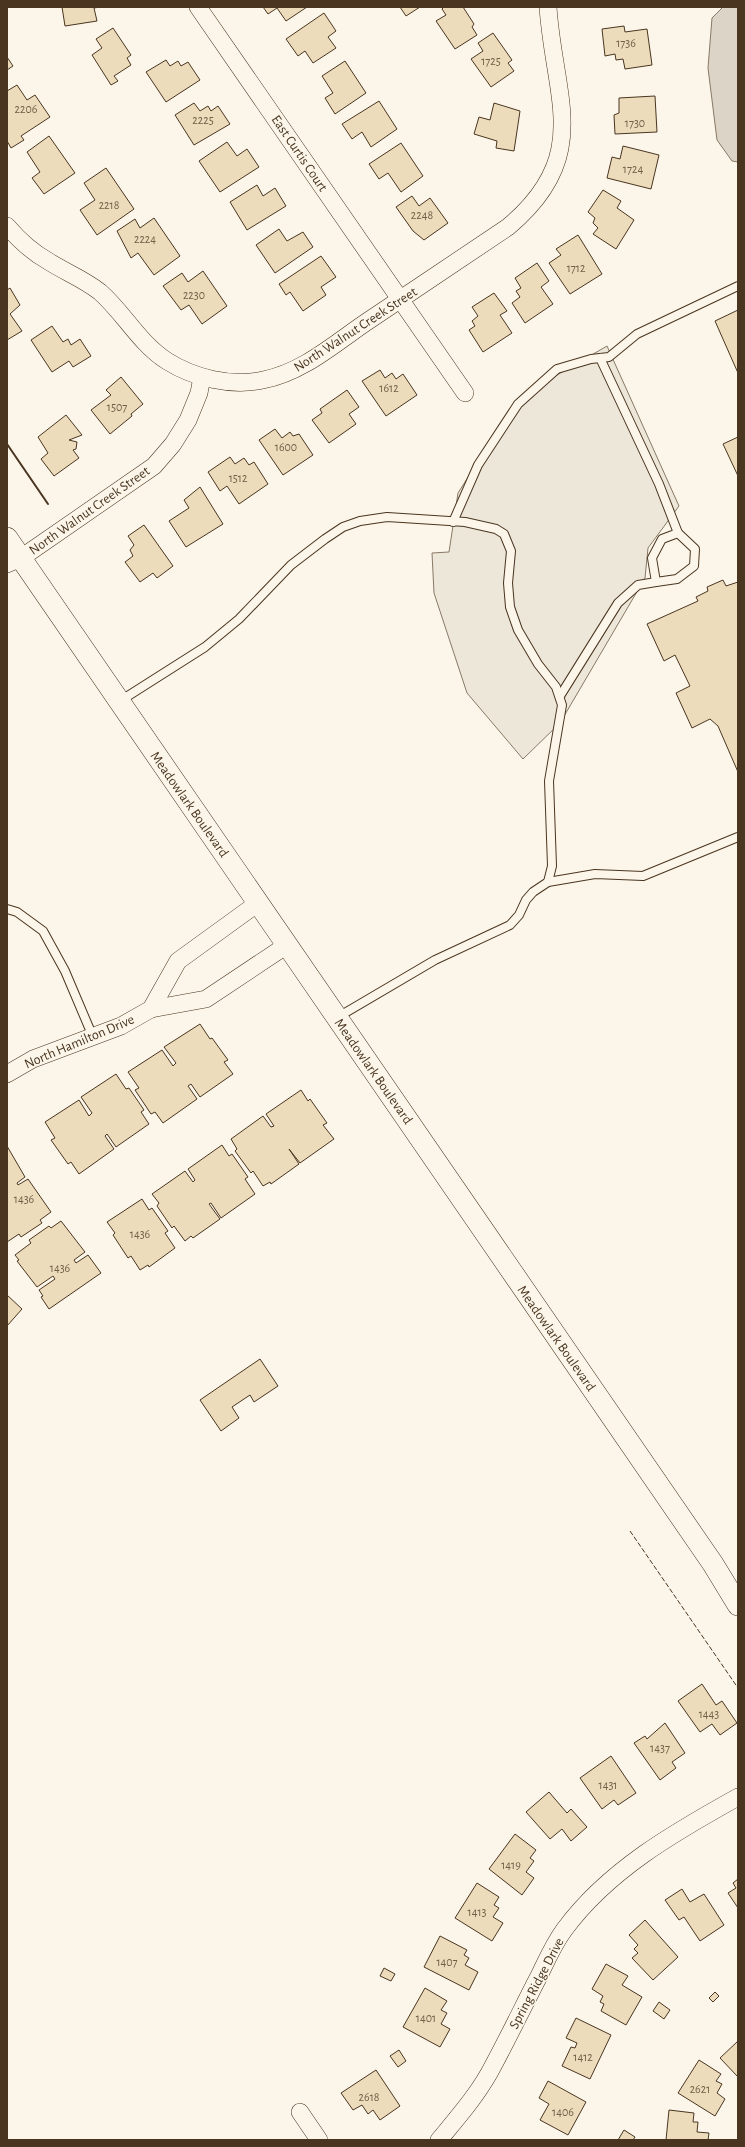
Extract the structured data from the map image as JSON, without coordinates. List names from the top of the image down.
{
  "streets": {
    "street": [
      "East Curtis Court",
      "North Walnut Creek Street",
      "Meadowlark Boulevard",
      "North Hamilton Drive",
      "Spring Ridge Drive"
    ]
  },
  "crossings": [
    ["East Curtis Court", "North Walnut Creek Street"],
    ["North Walnut Creek Street", "Meadowlark Boulevard"],
    ["Meadowlark Boulevard", "North Hamilton Drive"]
  ],
  "house_numbers": [
    "1736",
    "1725",
    "2206",
    "2225",
    "1730",
    "1724",
    "2218",
    "2248",
    "2224",
    "1712",
    "2230",
    "1612",
    "1507",
    "1600",
    "1512",
    "1436",
    "1436",
    "1436",
    "1443",
    "1437",
    "1431",
    "1419",
    "1413",
    "1407",
    "1401",
    "1412",
    "2621",
    "2618",
    "1406"
  ]
}
